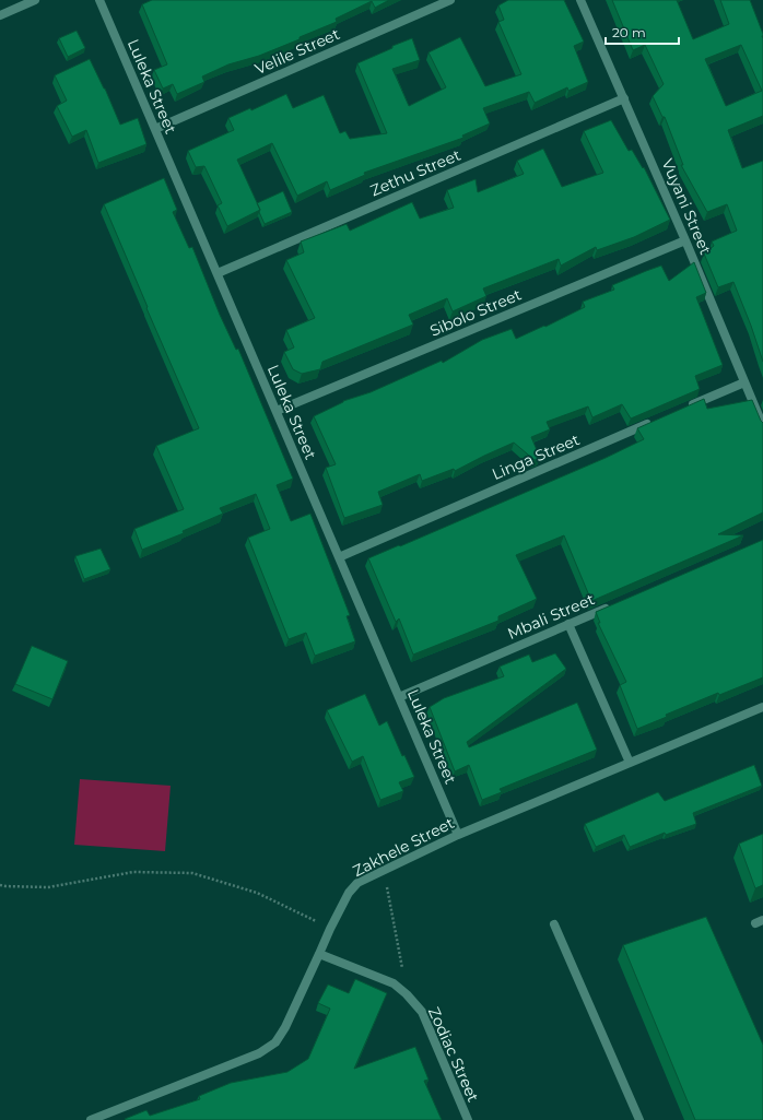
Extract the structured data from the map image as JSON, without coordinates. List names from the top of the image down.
{
  "streets": {
    "street": [
      "Velile Street",
      "Luleka Street",
      "Zethu Street",
      "Vuyani Street",
      "Sibolo Street",
      "Linga Street",
      "Mbali Street",
      "Zakhele Street",
      "Zodiac Street"
    ]
  },
  "crossings": [
    ["Velile Street", "Luleka Street"],
    ["Luleka Street", "Zethu Street"],
    ["Luleka Street", "Sibolo Street"],
    ["Luleka Street", "Linga Street"],
    ["Luleka Street", "Mbali Street"],
    ["Luleka Street", "Zakhele Street"],
    ["Zethu Street", "Vuyani Street"],
    ["Vuyani Street", "Sibolo Street"],
    ["Zakhele Street", "Zodiac Street"]
  ],
  "scale_bar": "20 m"
}
